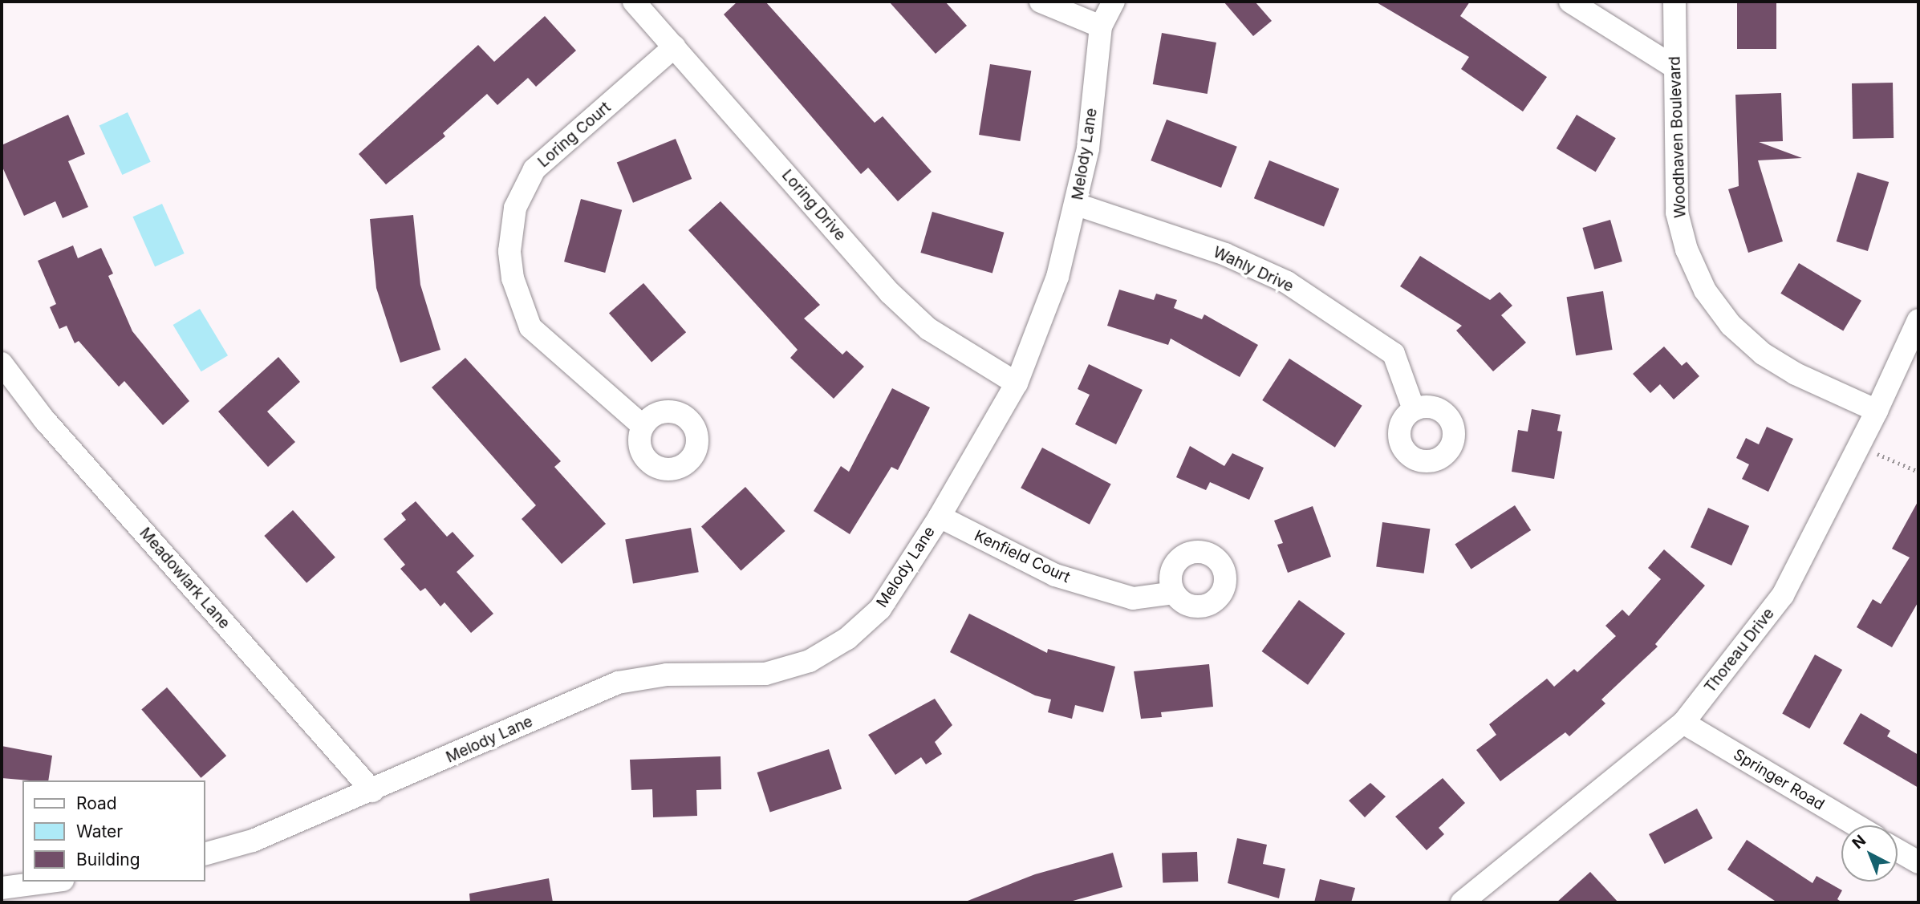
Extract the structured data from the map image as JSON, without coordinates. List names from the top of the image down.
{
  "streets": {
    "street": [
      "Loring Court",
      "Woodhaven Boulevard",
      "Melody Lane",
      "Loring Drive",
      "Wahly Drive",
      "Kenfield Court",
      "Meadowlark Lane",
      "Thoreau Drive",
      "Springer Road"
    ]
  },
  "crossings": [
    ["Loring Court", "Loring Drive"],
    ["Woodhaven Boulevard", "Thoreau Drive"],
    ["Melody Lane", "Loring Drive"],
    ["Melody Lane", "Wahly Drive"],
    ["Melody Lane", "Kenfield Court"],
    ["Melody Lane", "Meadowlark Lane"],
    ["Thoreau Drive", "Springer Road"]
  ],
  "legend": ["Road", "Water", "Building"],
  "north": "top left"
}
